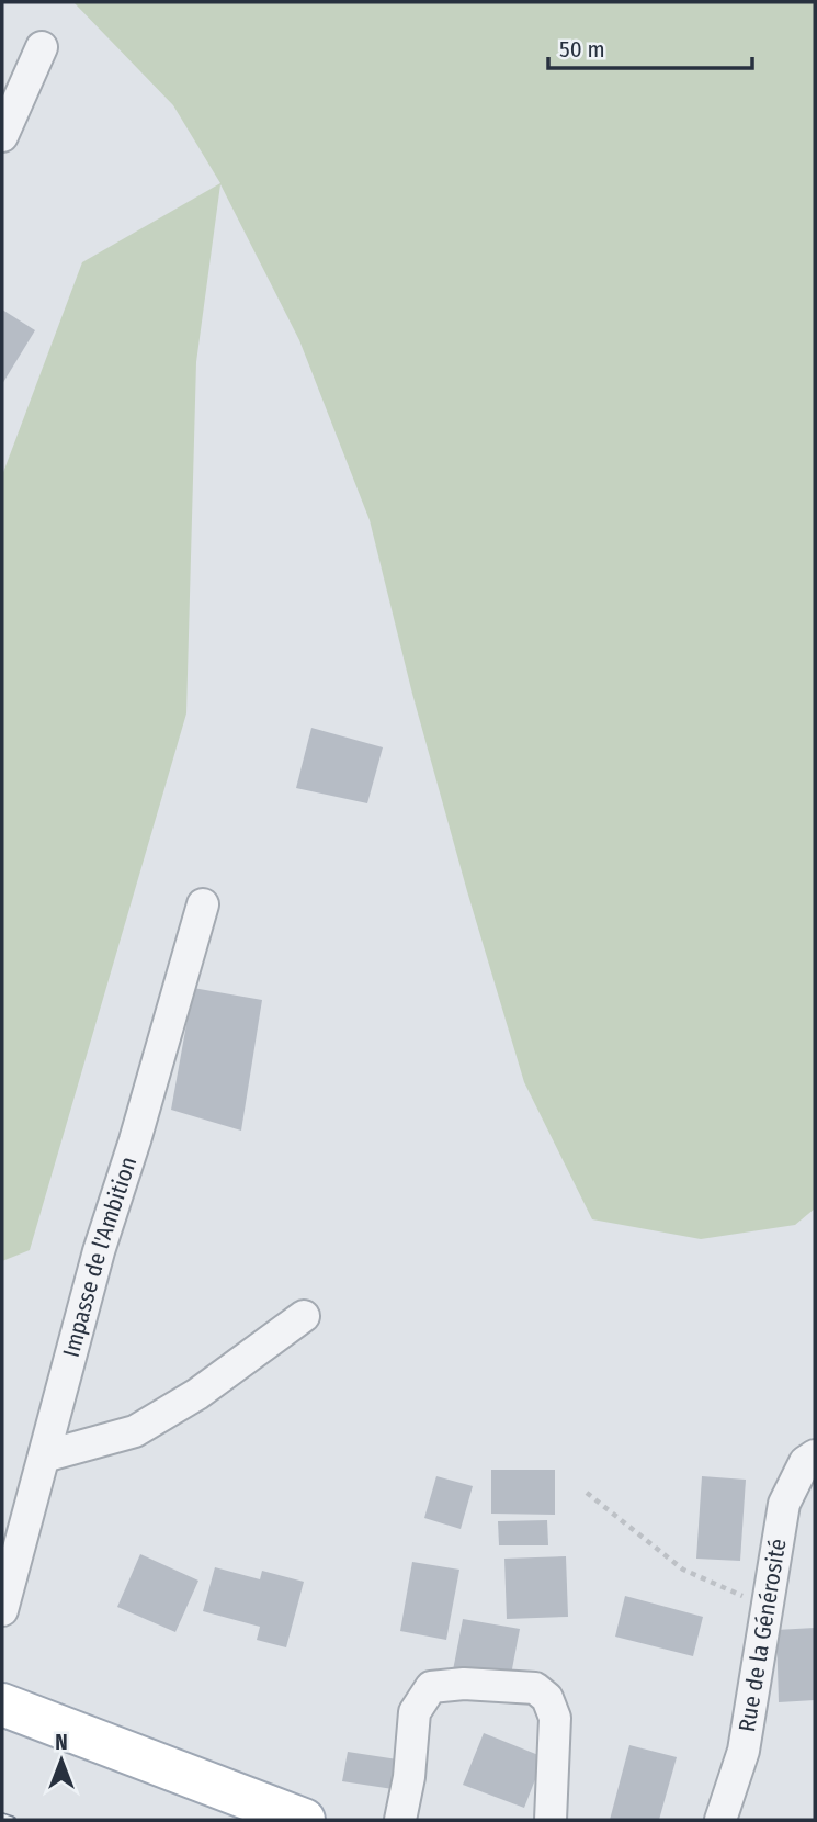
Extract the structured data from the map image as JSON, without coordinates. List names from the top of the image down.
{
  "streets": {
    "street": ["Impasse de l'Ambition", "Rue de la Générosité"]
  },
  "scale_bar": "50 m",
  "north": "top"
}
